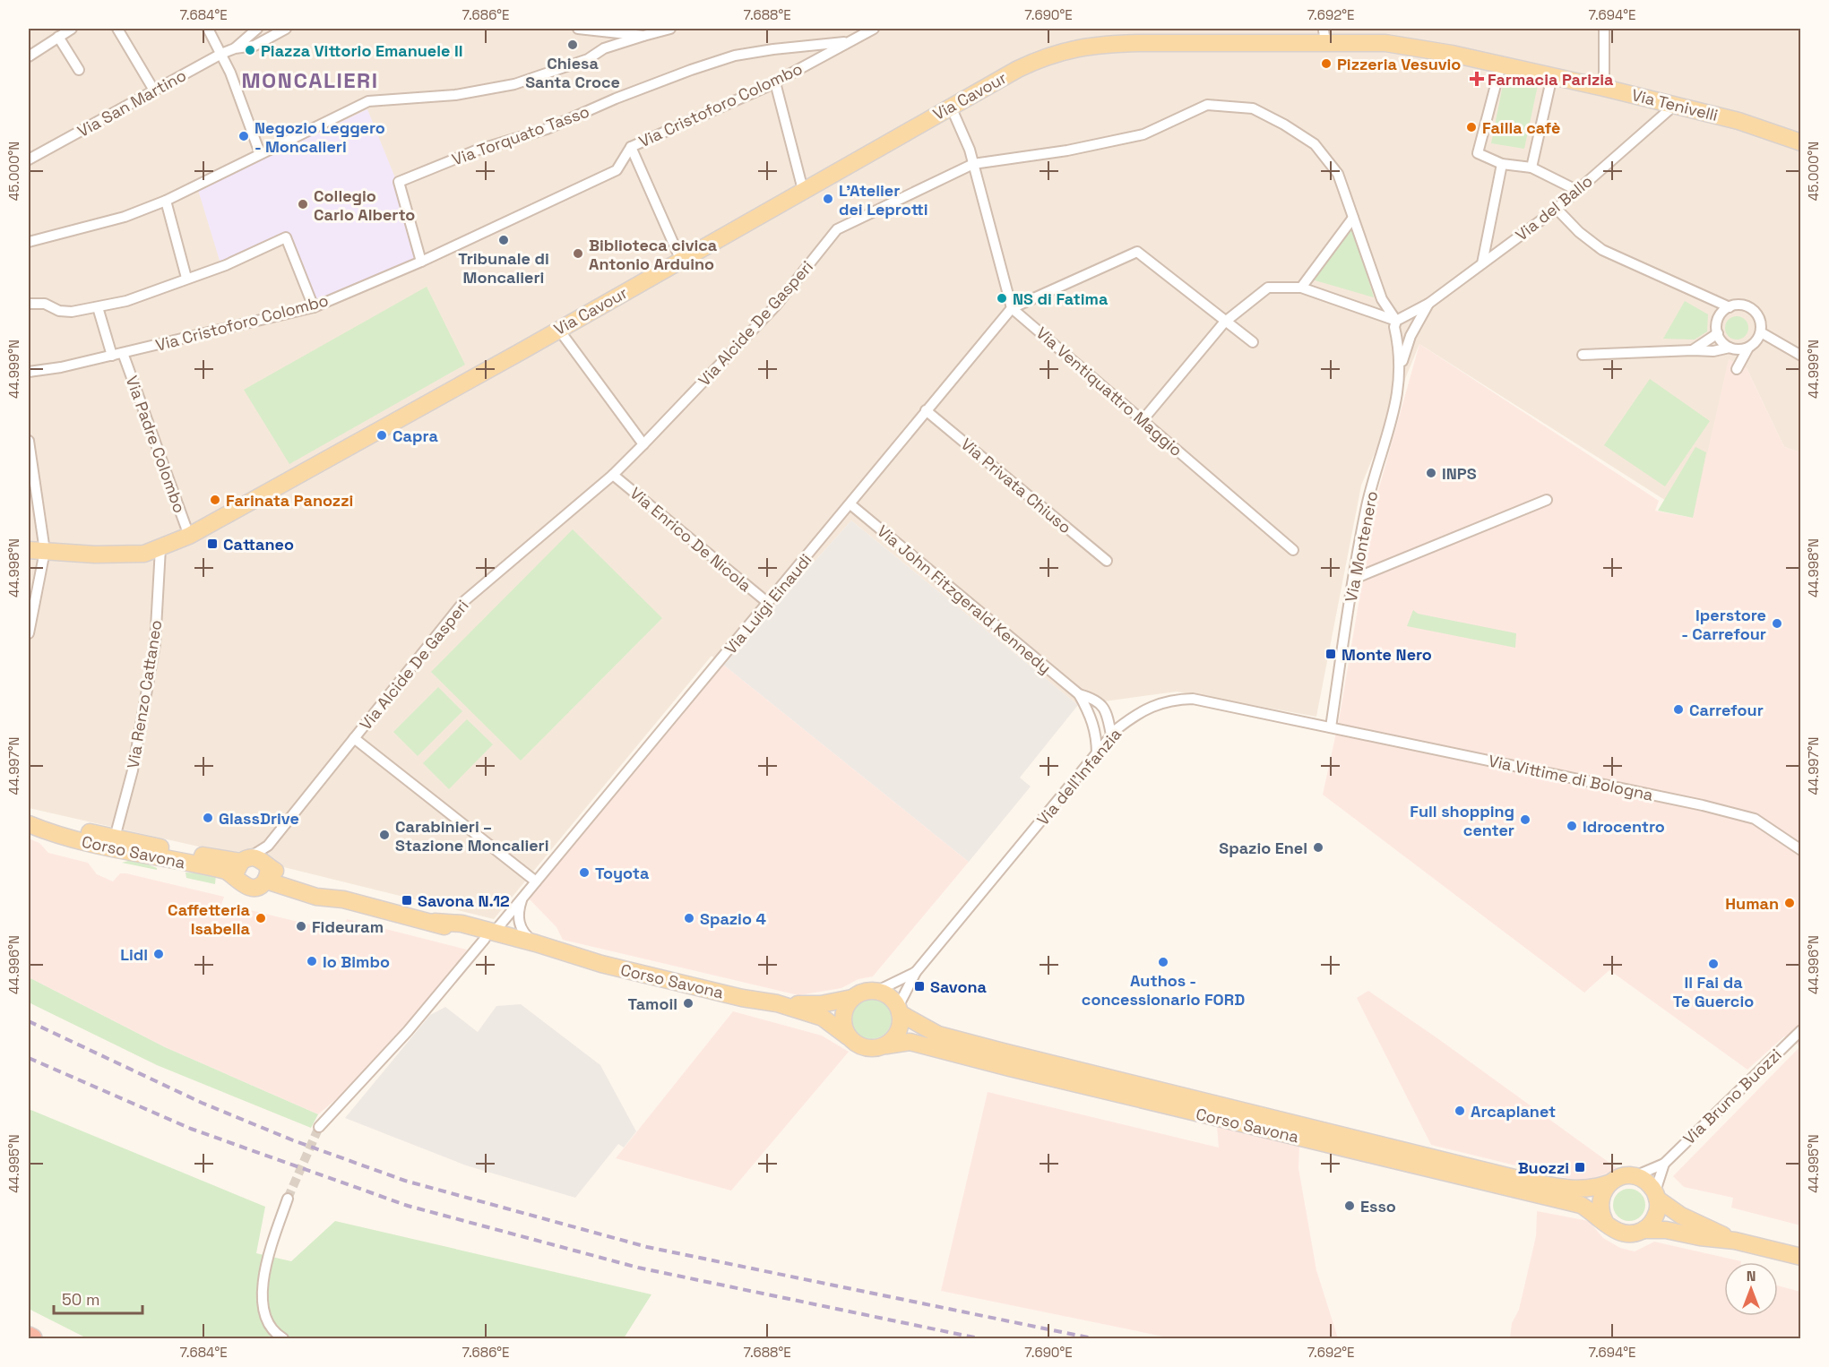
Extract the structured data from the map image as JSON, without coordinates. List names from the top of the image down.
{
  "streets": {
    "main road": ["Via Cavour", "Via Tenivelli", "Corso Savona"],
    "street": [
      "Via San Martino",
      "Via Cristoforo Colombo",
      "Via Torquato Tasso",
      "Via del Ballo",
      "Via Alcide De Gasperi",
      "Via Ventiquattro Maggio",
      "Via Padre Colombo",
      "Via Privata Chiuso",
      "Via Enrico De Nicola",
      "Via Montenero",
      "Via John Fitzgerald Kennedy",
      "Via Luigi Einaudi",
      "Via Renzo Cattaneo",
      "Via dell'Infanzia",
      "Via Vittime di Bologna",
      "Via Bruno Buozzi"
    ]
  },
  "crossings": [
    ["Via Cavour", "Via Tenivelli"],
    ["Via Cavour", "Via Padre Colombo"],
    ["Via Cavour", "Via Renzo Cattaneo"],
    ["Via Cristoforo Colombo", "Via Torquato Tasso"],
    ["Via Cristoforo Colombo", "Via Padre Colombo"],
    ["Via Tenivelli", "Via del Ballo"],
    ["Via del Ballo", "Via Alcide De Gasperi"],
    ["Via del Ballo", "Via Montenero"],
    ["Via Alcide De Gasperi", "Via Enrico De Nicola"],
    ["Via Alcide De Gasperi", "Via Montenero"],
    ["Via Alcide De Gasperi", "Corso Savona"],
    ["Via Ventiquattro Maggio", "Via Luigi Einaudi"],
    ["Via Privata Chiuso", "Via Luigi Einaudi"],
    ["Via Enrico De Nicola", "Via Luigi Einaudi"],
    ["Via Montenero", "Via dell'Infanzia"],
    ["Via Montenero", "Via Vittime di Bologna"],
    ["Via John Fitzgerald Kennedy", "Via Luigi Einaudi"],
    ["Via John Fitzgerald Kennedy", "Via dell'Infanzia"],
    ["Via Luigi Einaudi", "Corso Savona"],
    ["Via Renzo Cattaneo", "Corso Savona"],
    ["Via dell'Infanzia", "Via Vittime di Bologna"],
    ["Via dell'Infanzia", "Corso Savona"],
    ["Corso Savona", "Via Bruno Buozzi"]
  ],
  "districts": ["MONCALIERI"],
  "places": {
    "other": [
      "Chiesa Santa Croce",
      "Piazza Vittorio Emanuele II",
      "Pizzeria Vesuvio",
      "Failla cafè",
      "Negozio Leggero - Moncalieri",
      "L'Atelier dei Leprotti",
      "Collegio Carlo Alberto",
      "Tribunale di Moncalieri",
      "Biblioteca civica Antonio Arduino",
      "NS di Fatima",
      "Capra",
      "INPS",
      "Farinata Panozzi",
      "Iperstore - Carrefour",
      "Carrefour",
      "GlassDrive",
      "Full shopping center",
      "Idrocentro",
      "Carabinieri – Stazione Moncalieri",
      "Spazio Enel",
      "Toyota",
      "Human",
      "Caffetteria Isabella",
      "Spazio 4",
      "Fideuram",
      "Lidl",
      "Io Bimbo",
      "Authos - concessionario FORD",
      "Il Fai da Te Guercio",
      "Tamoil",
      "Arcaplanet",
      "Esso"
    ],
    "health": ["Farmacia Parizia"],
    "transit": [
      "Cattaneo",
      "Monte Nero",
      "Savona N.12",
      "Savona",
      "Buozzi"
    ]
  },
  "scale_bar": "50 m",
  "north": "top",
  "coordinates": [
    "7.684°E",
    "7.686°E",
    "7.688°E",
    "7.690°E",
    "7.692°E",
    "7.694°E",
    "45.000°N",
    "44.999°N",
    "44.998°N",
    "44.997°N",
    "44.996°N",
    "44.995°N"
  ]
}
